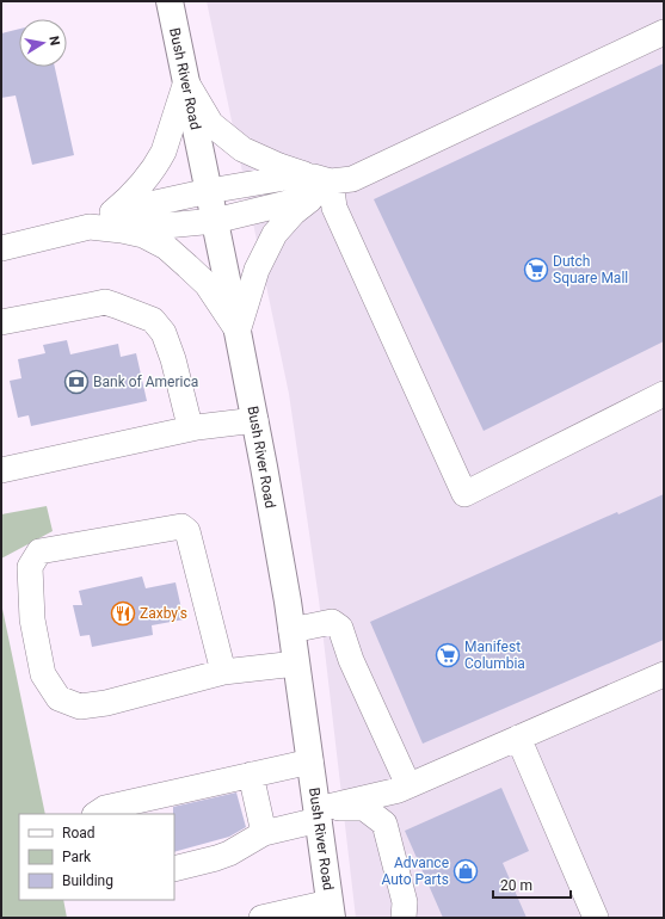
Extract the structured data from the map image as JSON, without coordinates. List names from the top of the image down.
{
  "streets": {
    "main road": ["Bush River Road"]
  },
  "places": {
    "supermarket": ["Dutch Square Mall", "Manifest Columbia"],
    "bank": ["Bank of America"],
    "restaurant": ["Zaxby's"],
    "shop": ["Advance Auto Parts"]
  },
  "legend": ["Road", "Park", "Building"],
  "scale_bar": "20 m",
  "north": "right"
}
